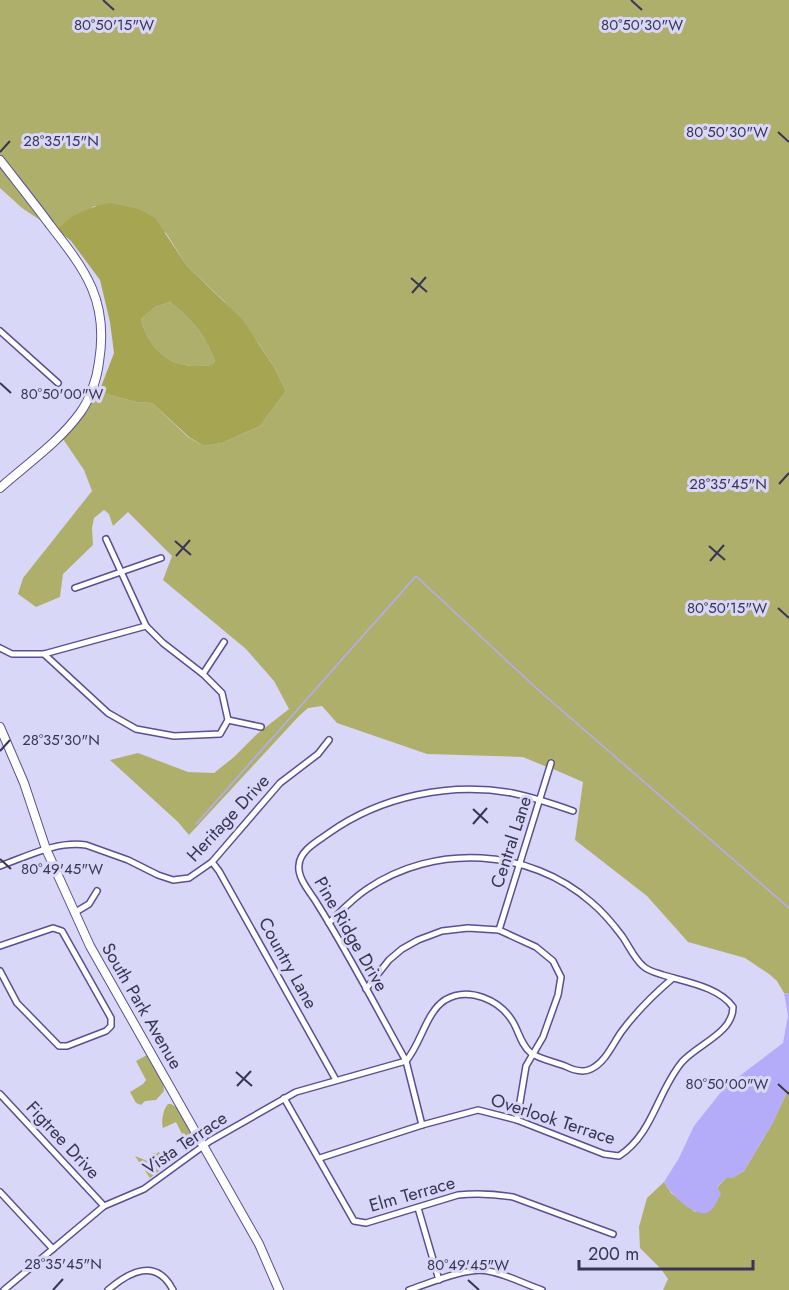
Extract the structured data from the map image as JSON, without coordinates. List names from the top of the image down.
{
  "streets": {
    "street": [
      "Heritage Drive",
      "Central Lane",
      "Pine Ridge Drive",
      "Country Lane",
      "South Park Avenue",
      "Overlook Terrace",
      "Figtree Drive",
      "Vista Terrace",
      "Elm Terrace"
    ]
  },
  "crossings": [
    ["Heritage Drive", "Country Lane"],
    ["Heritage Drive", "South Park Avenue"],
    ["Central Lane", "Pine Ridge Drive"],
    ["Central Lane", "Overlook Terrace"],
    ["Pine Ridge Drive", "Overlook Terrace"],
    ["Pine Ridge Drive", "Vista Terrace"],
    ["Country Lane", "Vista Terrace"],
    ["South Park Avenue", "Vista Terrace"],
    ["Overlook Terrace", "Elm Terrace"],
    ["Figtree Drive", "Vista Terrace"],
    ["Vista Terrace", "Elm Terrace"]
  ],
  "scale_bar": "200 m",
  "coordinates": [
    "80°50'15\"W",
    "80°50'30\"W",
    "28°35'15\"N",
    "80°50'00\"W",
    "28°35'45\"N",
    "28°35'30\"N",
    "80°49'45\"W"
  ]
}
